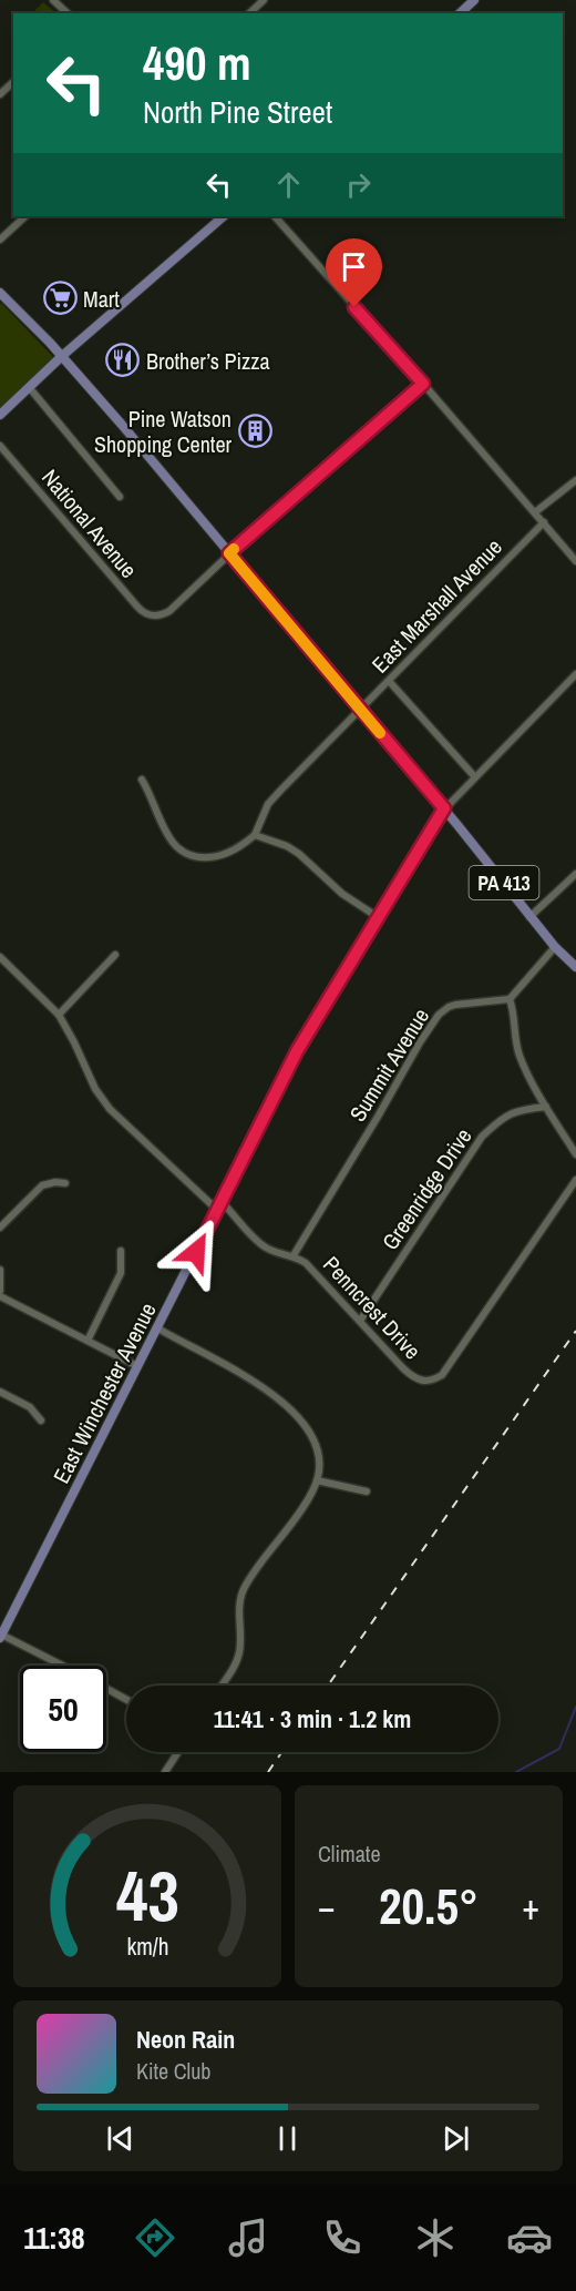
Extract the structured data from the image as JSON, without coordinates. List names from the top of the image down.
{
  "streets": {
    "main road": ["PA 413", "East Winchester Avenue"],
    "street": [
      "National Avenue",
      "East Marshall Avenue",
      "Summit Avenue",
      "Greenridge Drive",
      "Penncrest Drive"
    ]
  },
  "crossings": [
    ["National Avenue", "PA 413"],
    ["East Marshall Avenue", "PA 413"],
    ["PA 413", "East Winchester Avenue"],
    ["Summit Avenue", "Penncrest Drive"],
    ["Greenridge Drive", "Penncrest Drive"],
    ["Penncrest Drive", "East Winchester Avenue"]
  ],
  "places": {
    "supermarket": ["Mart"],
    "restaurant": ["Brother’s Pizza"],
    "building": ["Pine Watson Shopping Center"]
  },
  "page": {
    "turn": ["490 m", "North Pine Street"],
    "limit": "50",
    "trip": "11:41 · 3 min · 1.2 km",
    "tile": "Climate",
    "heat": ["−", "20.5°", "+"],
    "song": ["Neon Rain", "Kite Club"],
    "tabs": "11:38",
    "gauge": ["43", "km/h"]
  }
}
